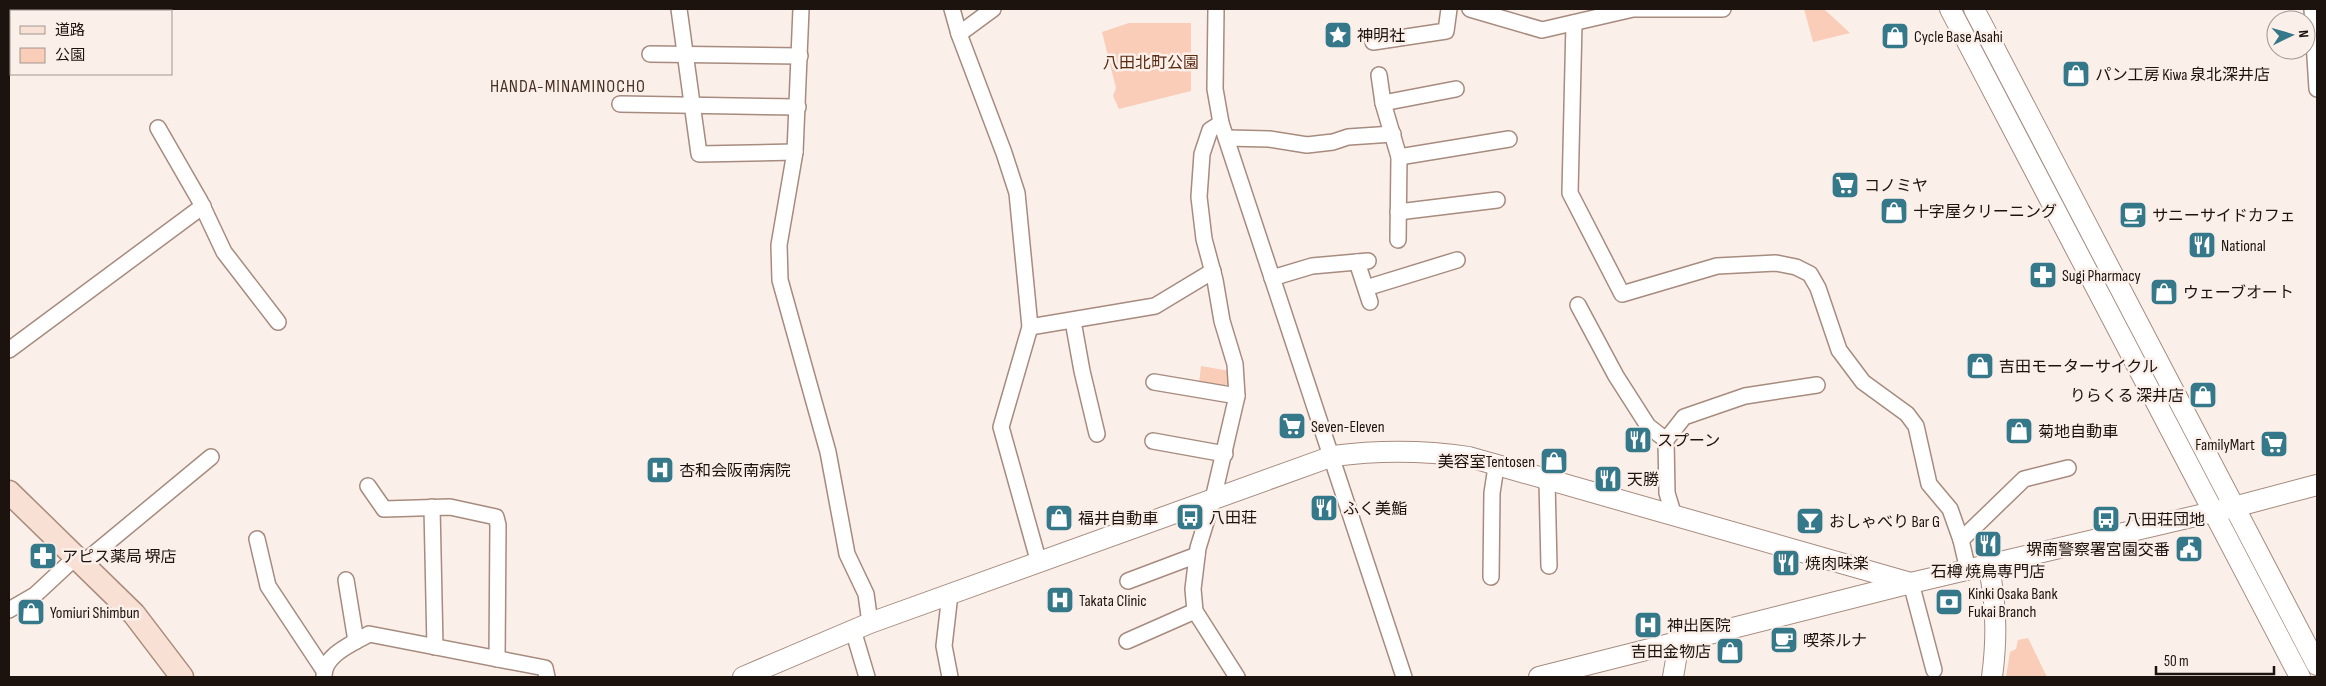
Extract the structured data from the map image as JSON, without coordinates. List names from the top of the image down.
{
  "districts": ["HANDA-MINAMINOCHO"],
  "parks": ["八田北町公園"],
  "places": {
    "place": ["神明社"],
    "shop": [
      "Cycle Base Asahi",
      "パン工房 Kiwa 泉北深井店",
      "十字屋クリーニング",
      "ウェーブオート",
      "吉田モーターサイクル",
      "りらくる 深井店",
      "菊地自動車",
      "美容室Tentosen",
      "福井自動車",
      "Yomiuri Shimbun",
      "吉田金物店"
    ],
    "supermarket": ["コノミヤ", "Seven-Eleven", "FamilyMart"],
    "cafe": ["サニーサイドカフェ", "喫茶ルナ"],
    "restaurant": [
      "National",
      "スプーン",
      "天勝",
      "ふく美鮨",
      "石樽 焼鳥専門店",
      "焼肉味楽"
    ],
    "pharmacy": ["Sugi Pharmacy", "アピス薬局 堺店"],
    "hospital": ["杏和会阪南病院", "Takata Clinic", "神出医院"],
    "bus stop": ["八田荘", "八田荘団地"],
    "bar": ["おしゃべり Bar G"],
    "public building": ["堺南警察署宮園交番"],
    "bank": ["Kinki Osaka Bank Fukai Branch"]
  },
  "legend": ["道路", "公園"],
  "scale_bar": "50 m",
  "north": "right"
}
